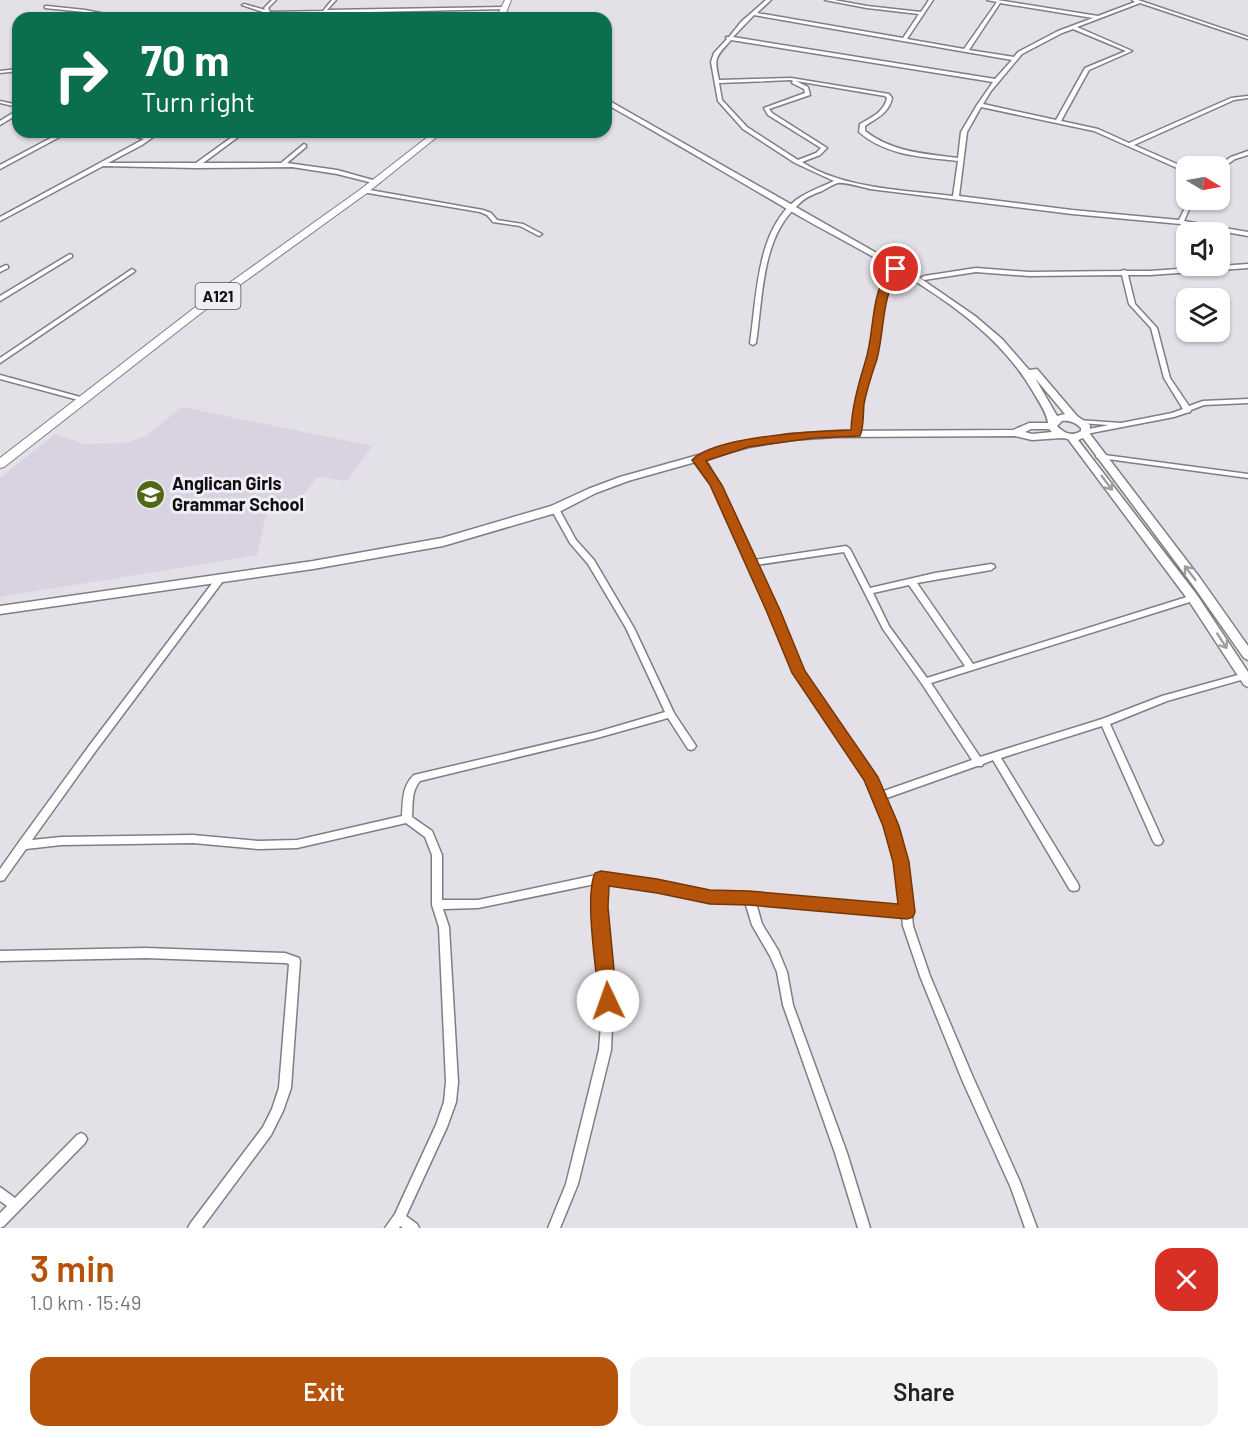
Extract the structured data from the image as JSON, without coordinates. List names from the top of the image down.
{
  "streets": {
    "main road": ["A121"]
  },
  "places": {
    "school or university": ["Anglican Girls Grammar School"]
  },
  "north": "right",
  "page": {
    "turn": ["70 m", "Turn right"],
    "heading": ["3 min", "1.0 km · 15:49"],
    "buttons": ["Exit", "Share"]
  }
}
